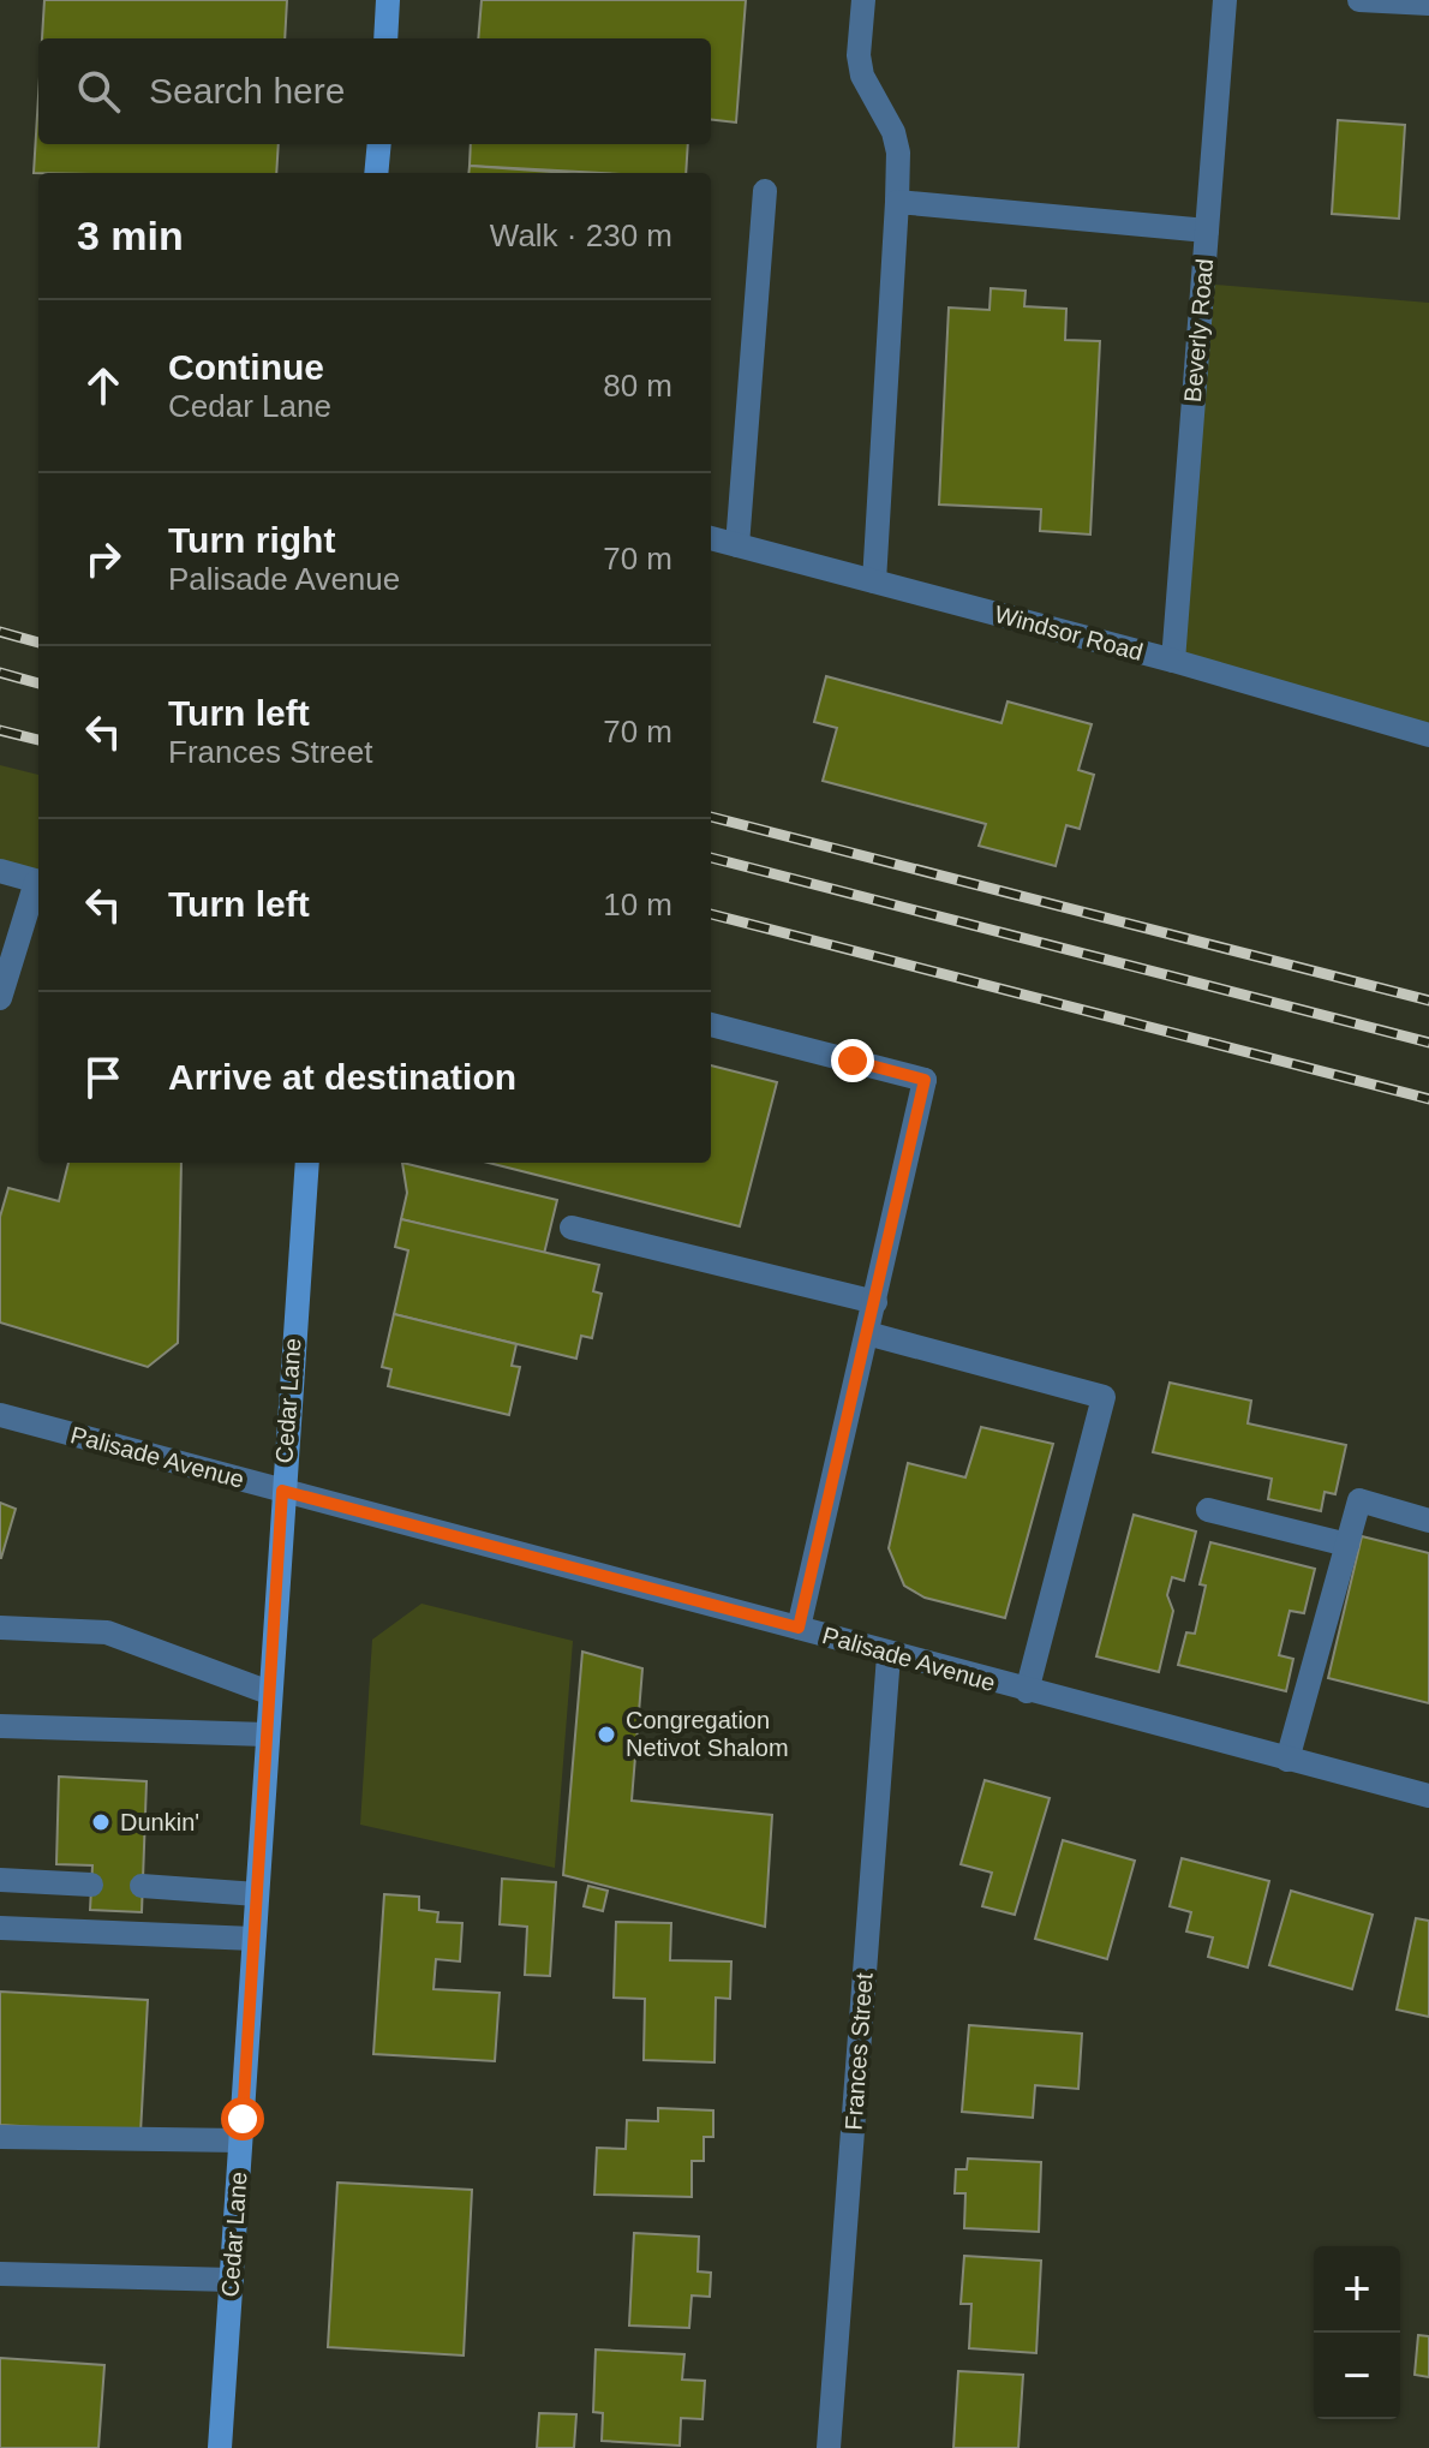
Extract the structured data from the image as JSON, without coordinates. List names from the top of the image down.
{
  "streets": {
    "main road": ["Cedar Lane"],
    "street": [
      "Beverly Road",
      "Windsor Road",
      "Palisade Avenue",
      "Frances Street"
    ]
  },
  "crossings": [
    ["Beverly Road", "Windsor Road"],
    ["Cedar Lane", "Palisade Avenue"],
    ["Palisade Avenue", "Frances Street"]
  ],
  "places": ["Congregation Netivot Shalom", "Dunkin'"],
  "page": {
    "search": "Search here",
    "heading": ["3 min", "Walk · 230 m"],
    "list": [
      ["Continue", "Cedar Lane", "80 m"],
      ["Turn right", "Palisade Avenue", "70 m"],
      ["Turn left", "Frances Street", "70 m"],
      ["Turn left", "10 m"],
      "Arrive at destination"
    ],
    "map_buttons": ["+", "−"]
  }
}
